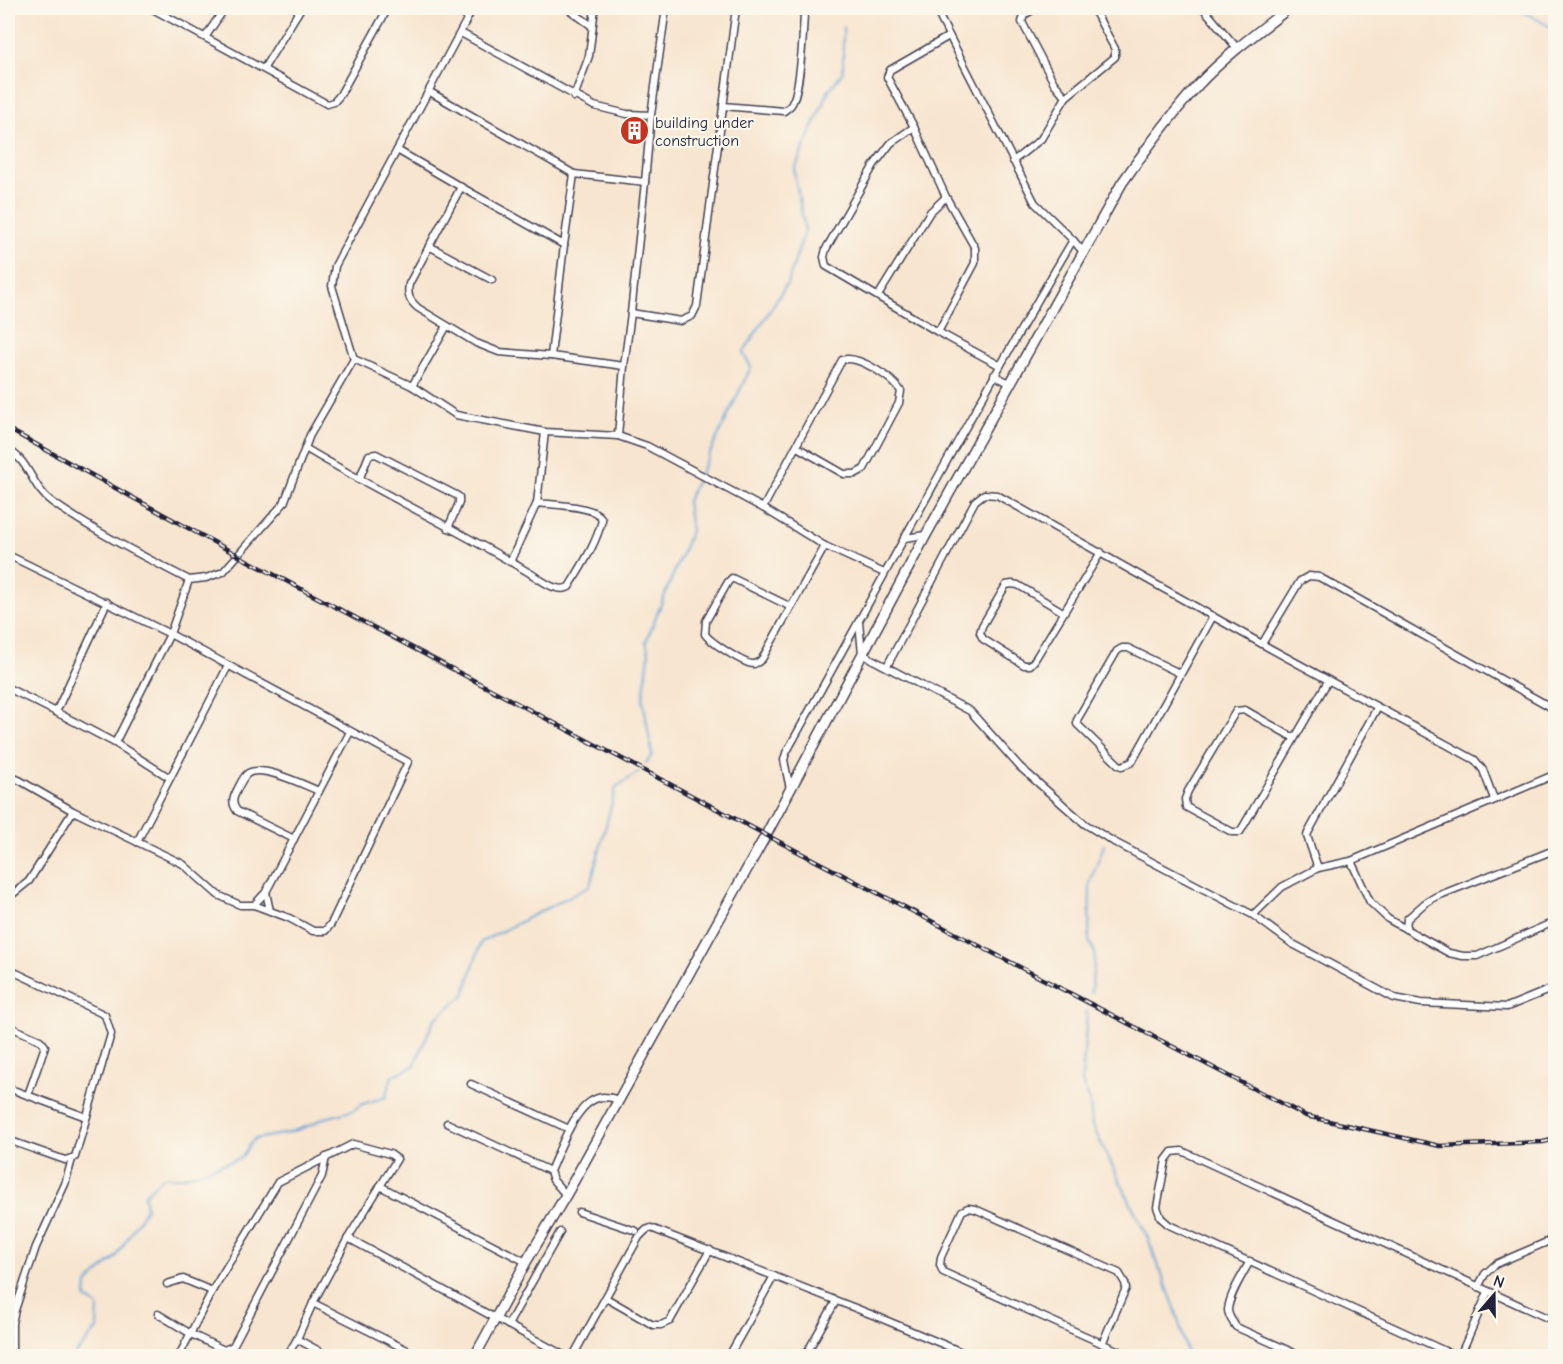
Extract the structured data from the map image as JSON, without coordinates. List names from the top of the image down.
{
  "places": {
    "building": ["building under construction"]
  },
  "north": "top"
}
